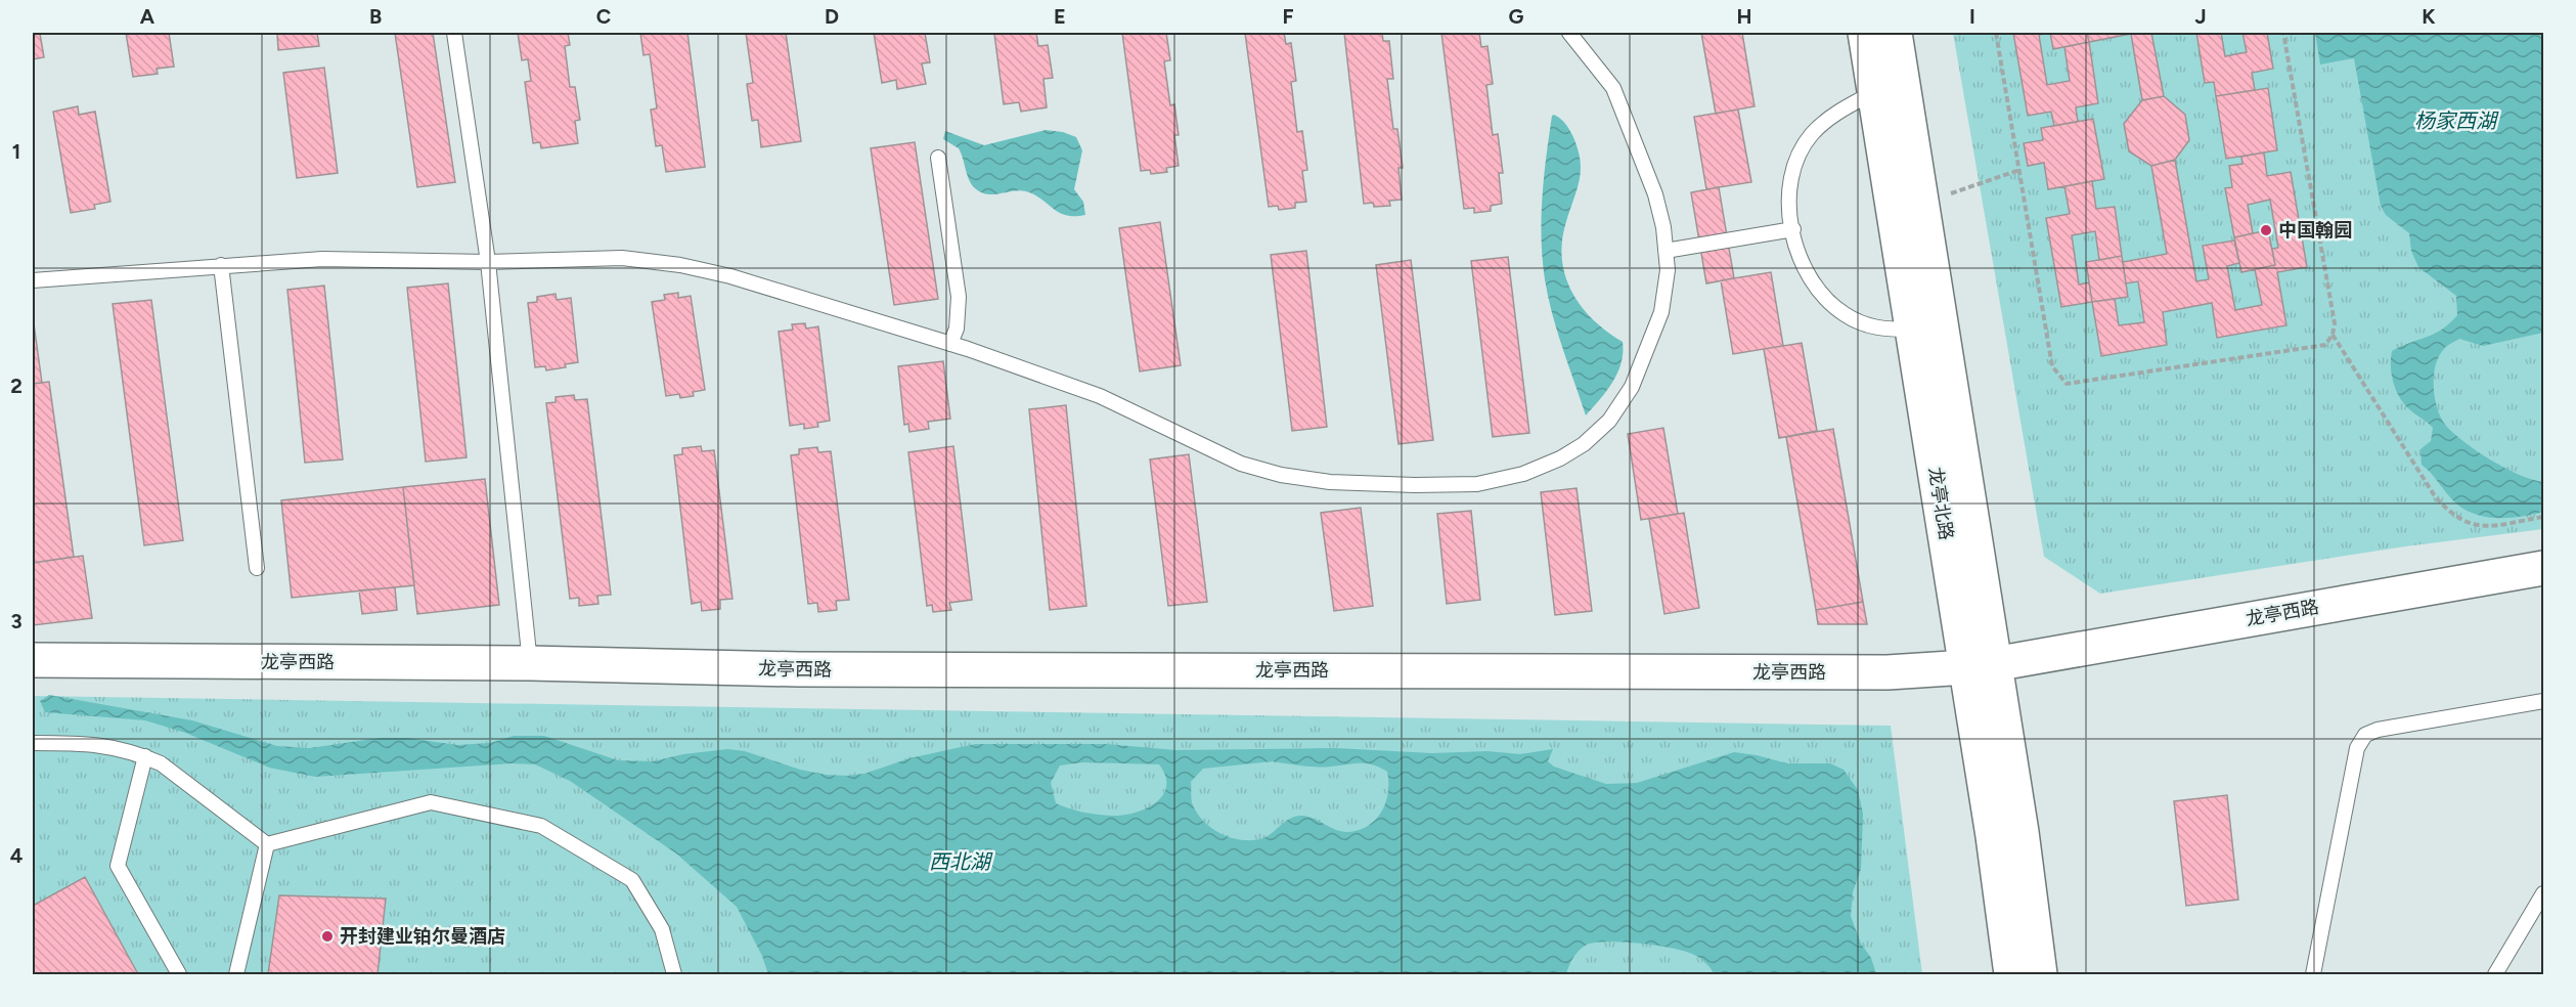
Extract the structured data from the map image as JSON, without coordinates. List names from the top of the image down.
{
  "streets": {
    "street": ["龙亭北路", "龙亭西路"]
  },
  "crossings": [
    ["龙亭北路", "龙亭西路"]
  ],
  "water": ["杨家西湖", "西北湖"],
  "places": ["中国翰园", "开封建业铂尔曼酒店"],
  "grid": {
    "columns": [
      "A",
      "B",
      "C",
      "D",
      "E",
      "F",
      "G",
      "H",
      "I",
      "J",
      "K"
    ],
    "rows": [
      "1",
      "2",
      "3",
      "4"
    ]
  }
}
